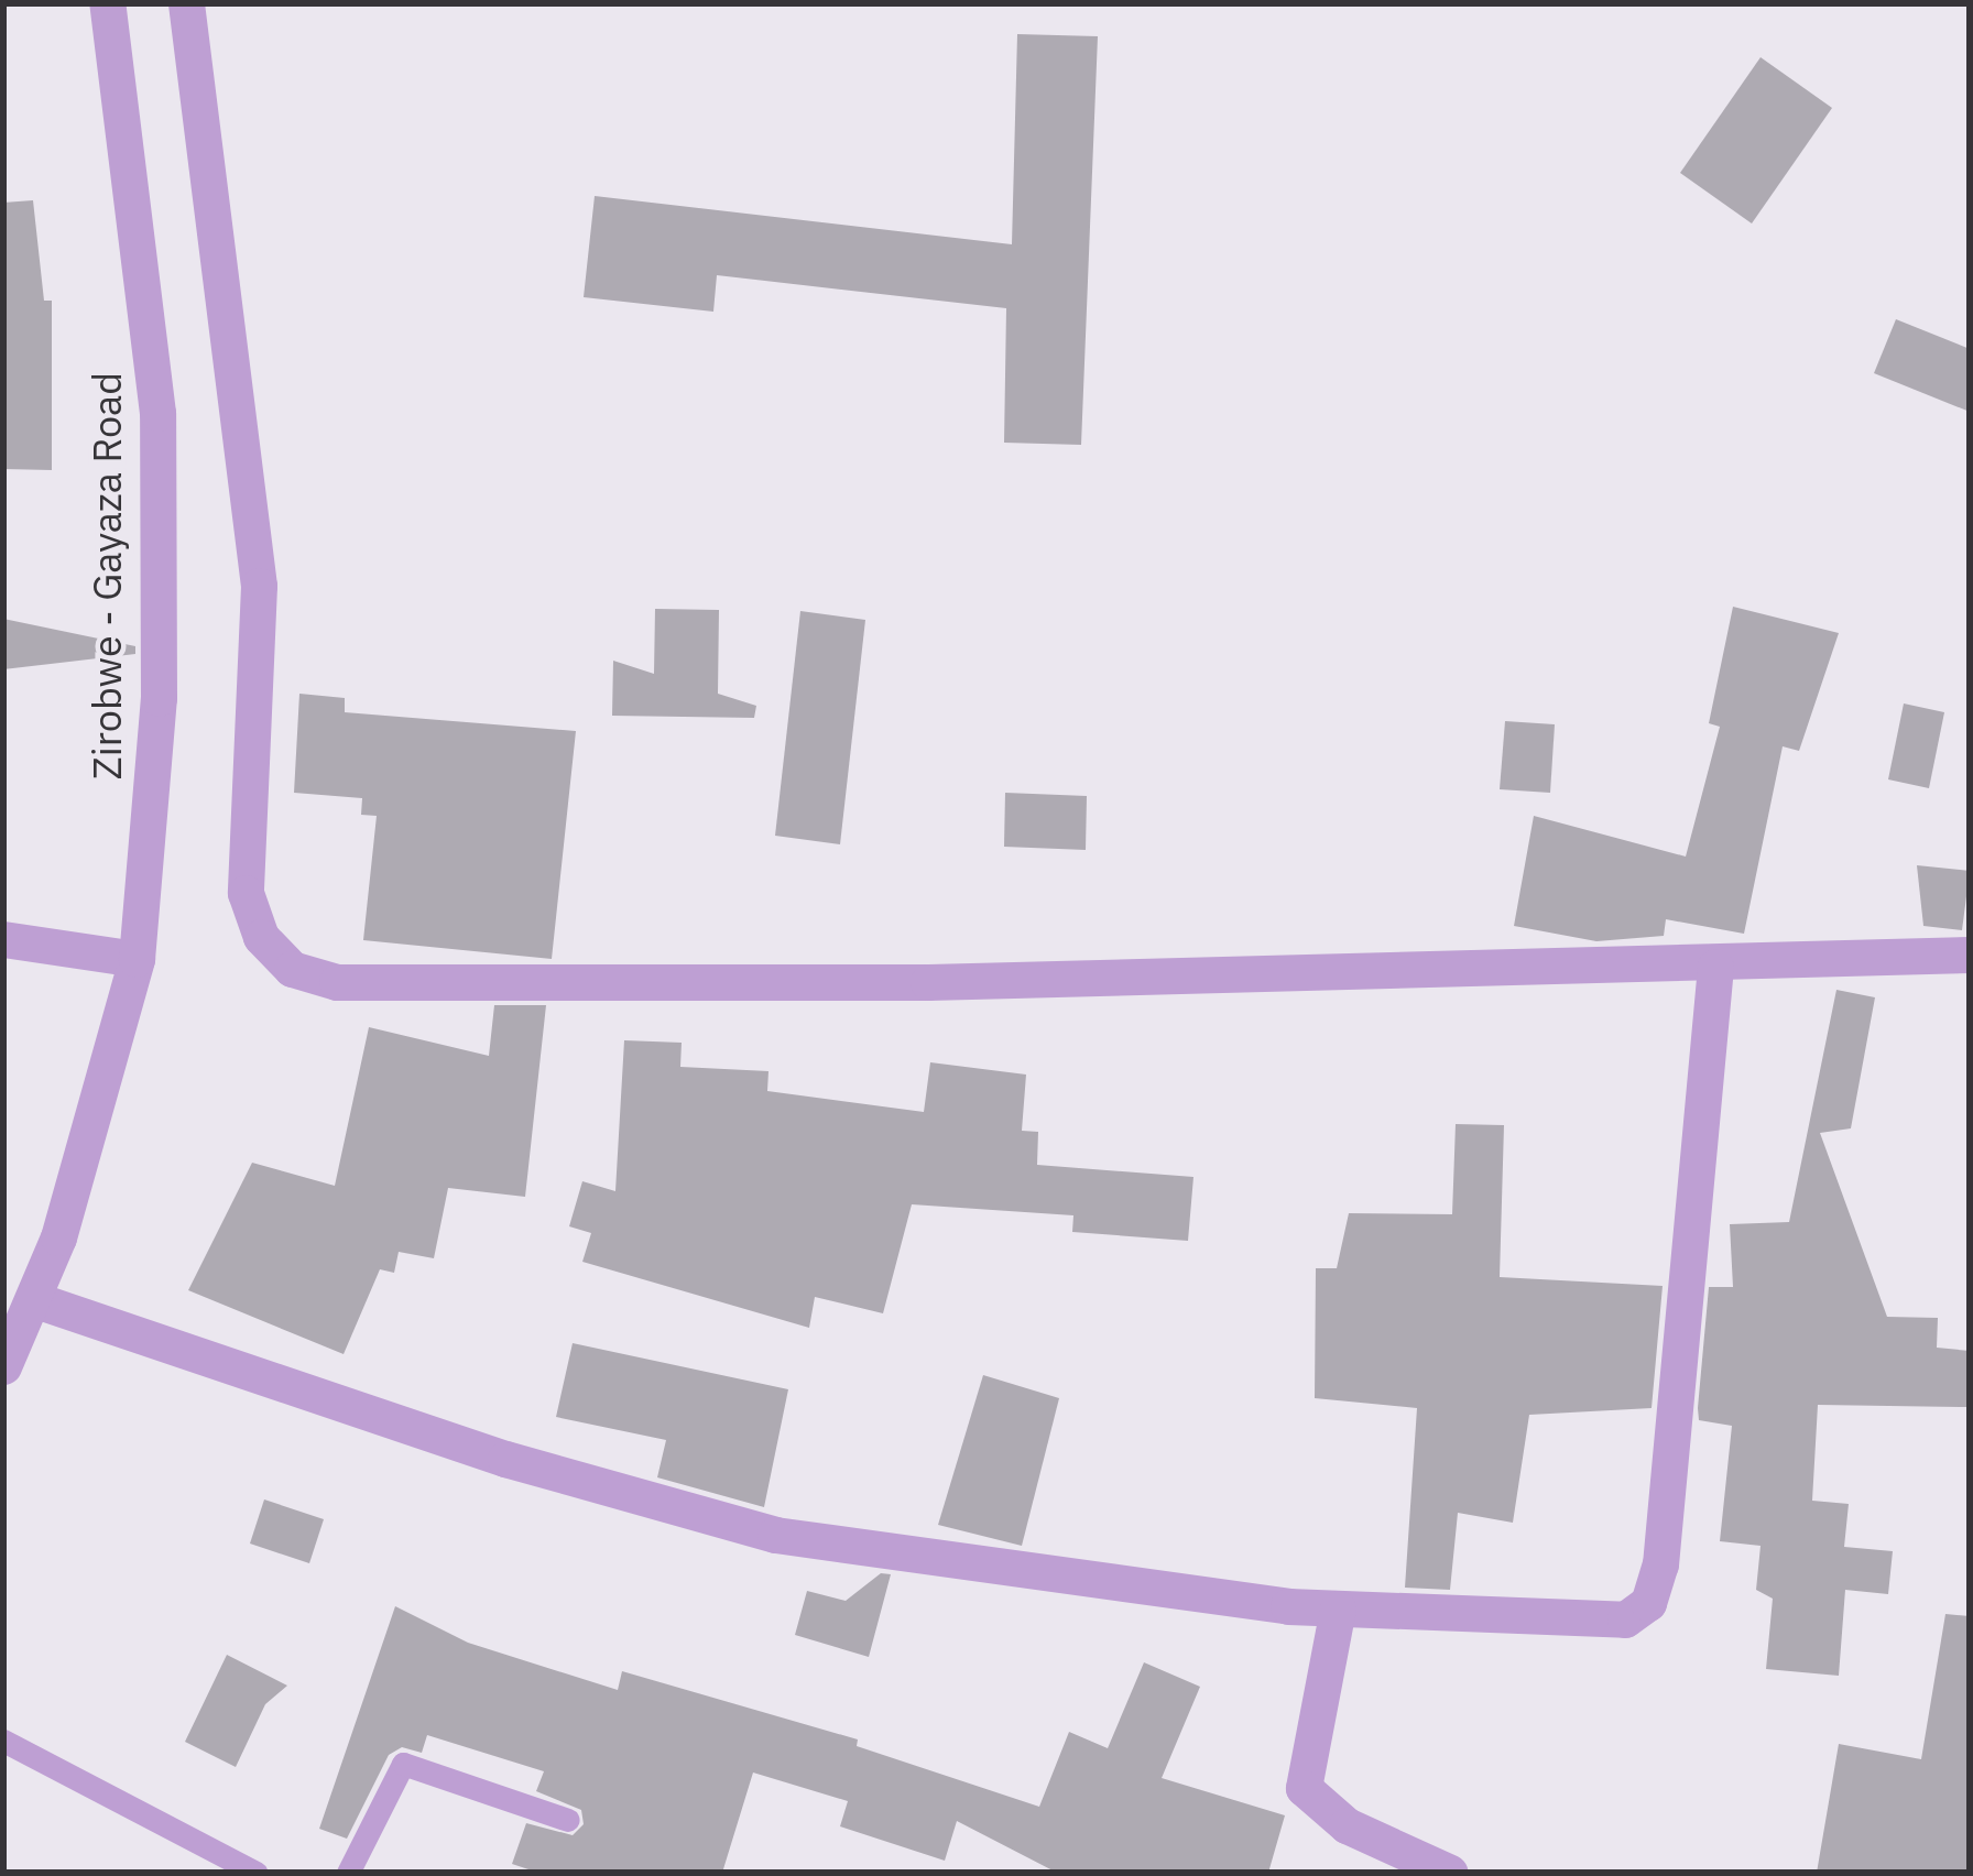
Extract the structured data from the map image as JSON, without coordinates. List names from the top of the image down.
{
  "streets": {
    "street": ["Zirobwe - Gayaza Road"]
  }
}
